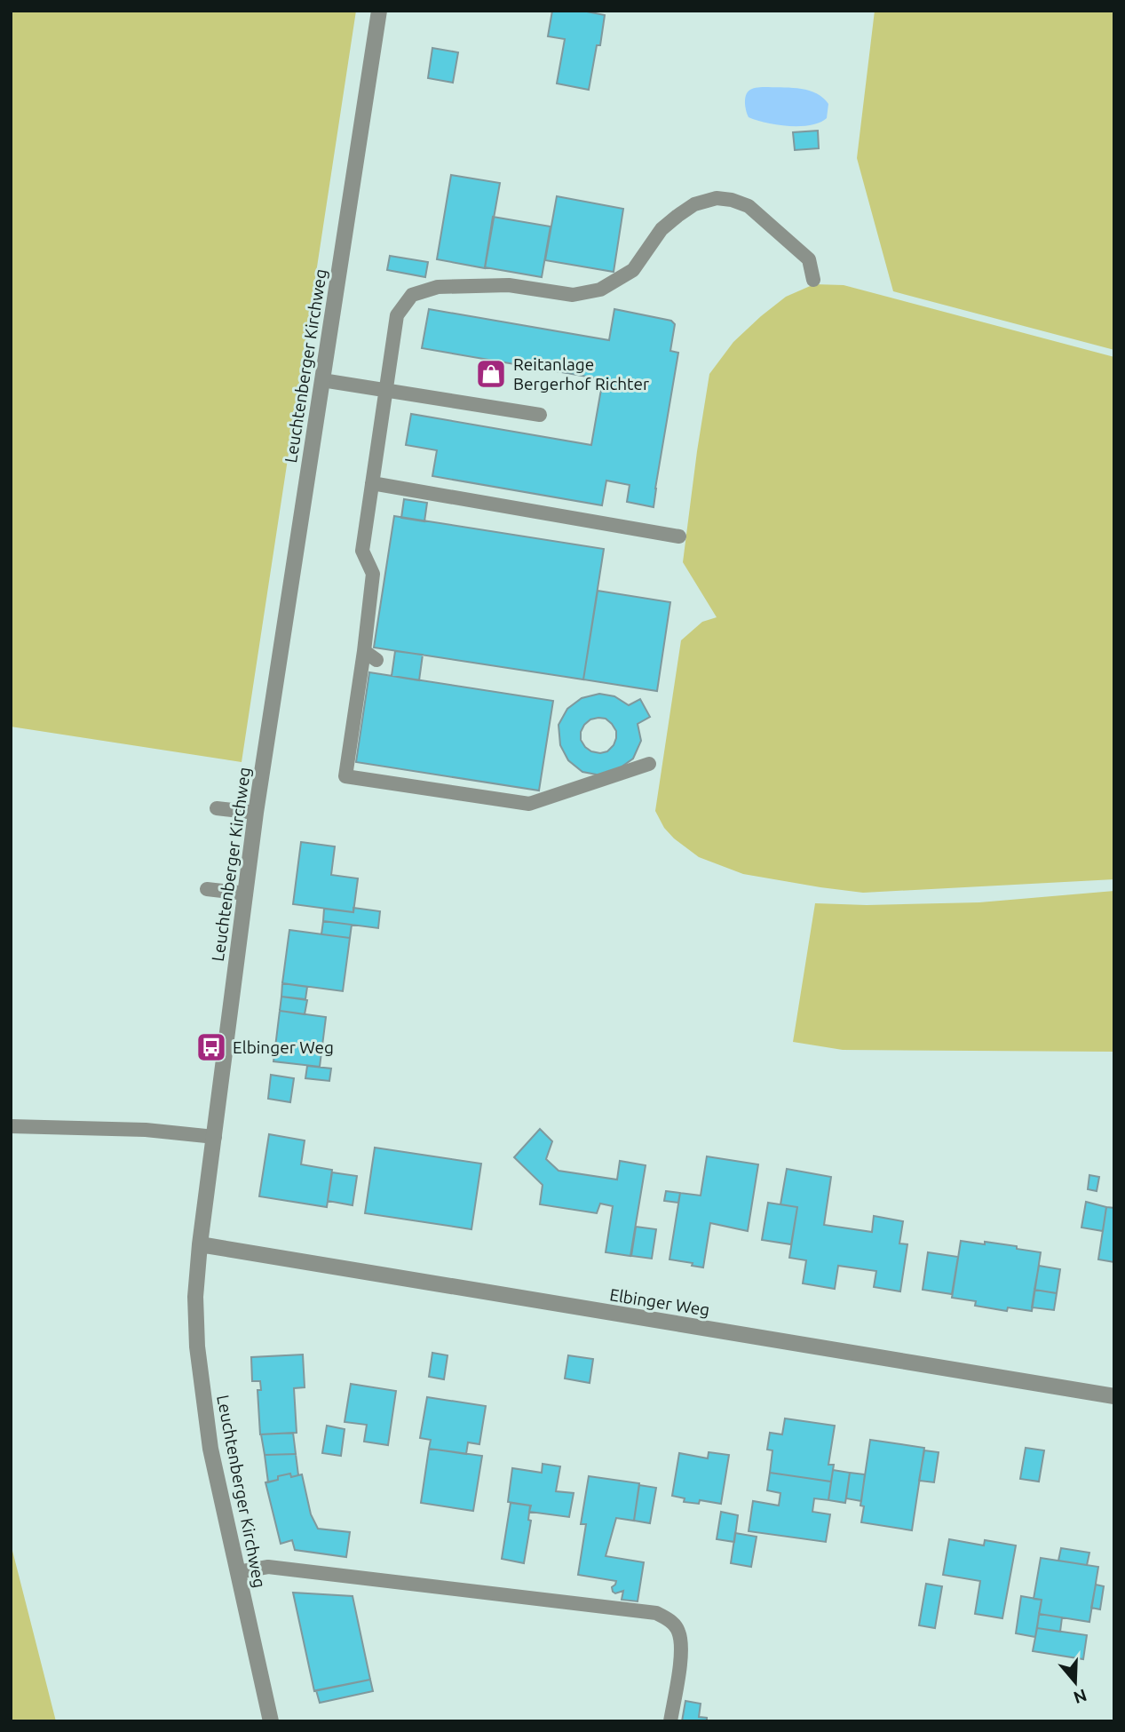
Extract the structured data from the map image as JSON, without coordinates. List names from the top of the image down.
{
  "streets": {
    "street": ["Leuchtenberger Kirchweg", "Elbinger Weg"]
  },
  "crossings": [
    ["Leuchtenberger Kirchweg", "Elbinger Weg"]
  ],
  "places": {
    "shop": ["Reitanlage Bergerhof Richter"],
    "bus stop": ["Elbinger Weg"]
  },
  "north": "bottom"
}
